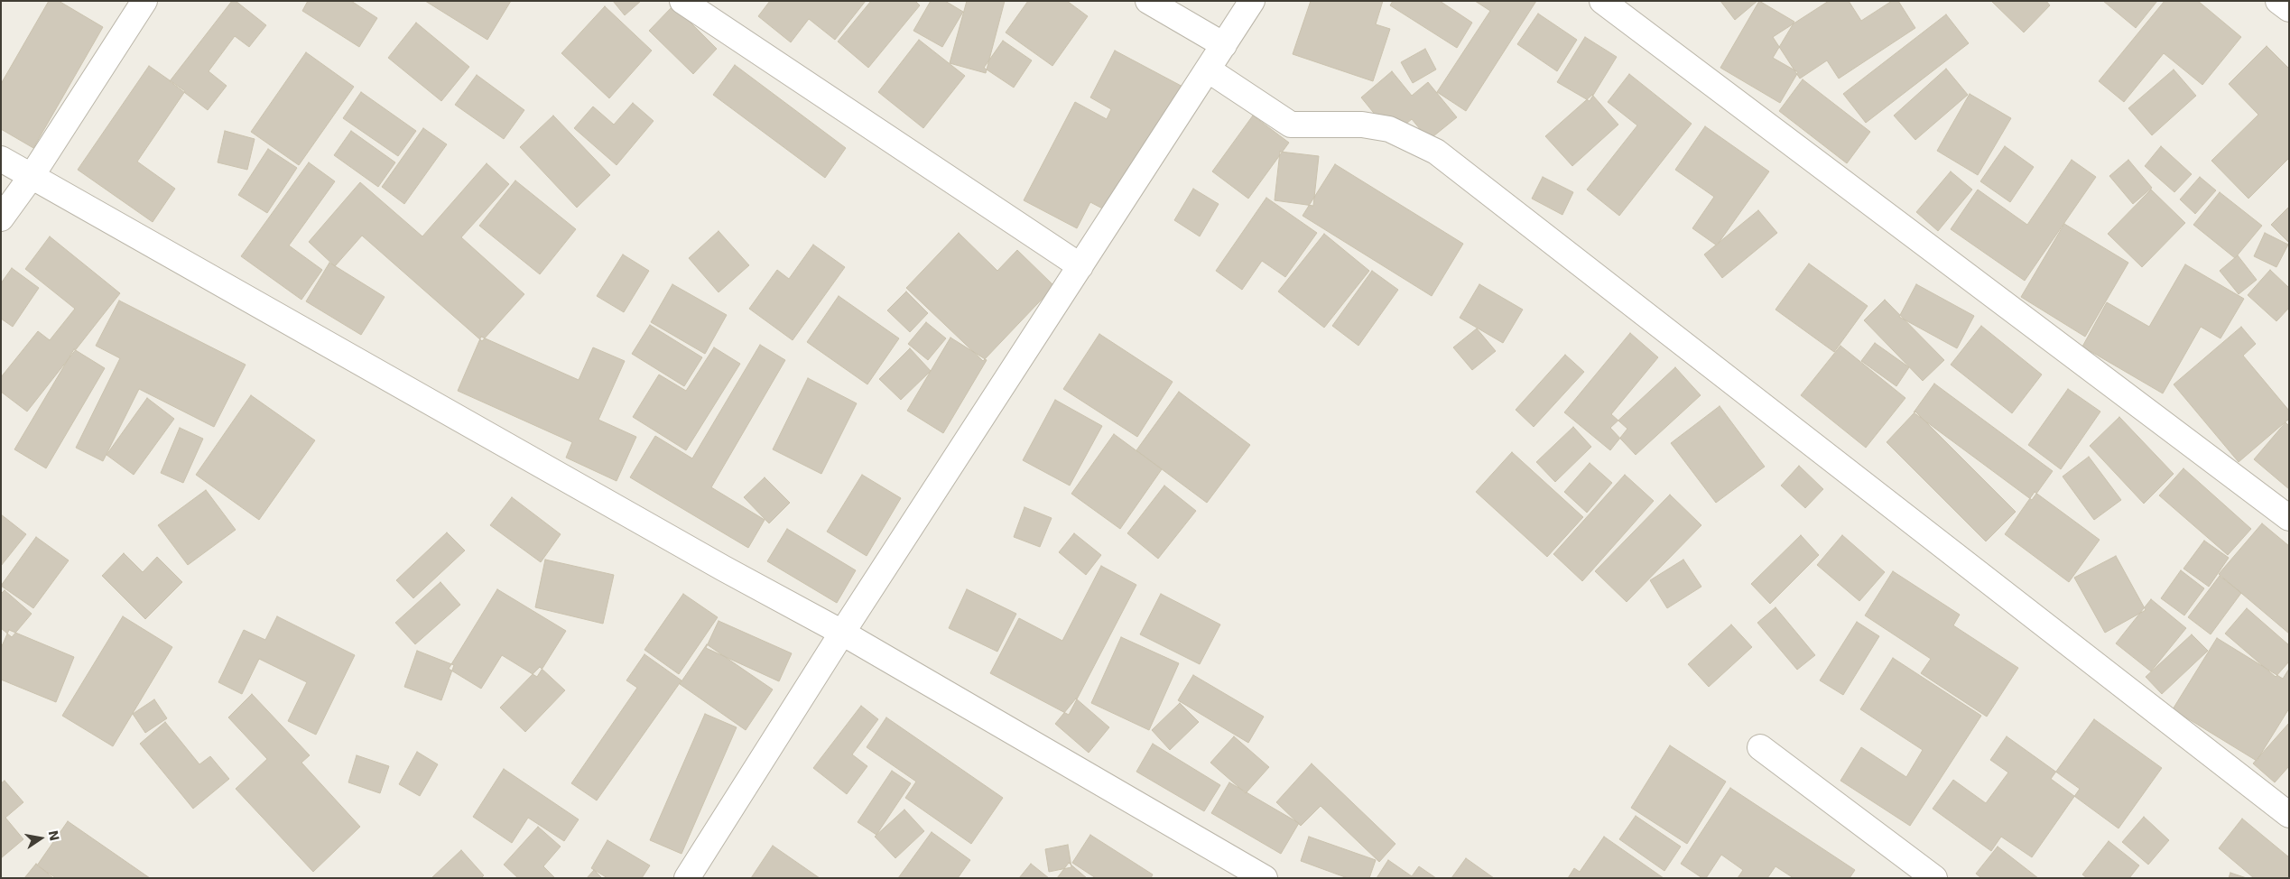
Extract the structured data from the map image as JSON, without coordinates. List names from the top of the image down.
{
  "north": "right"
}
